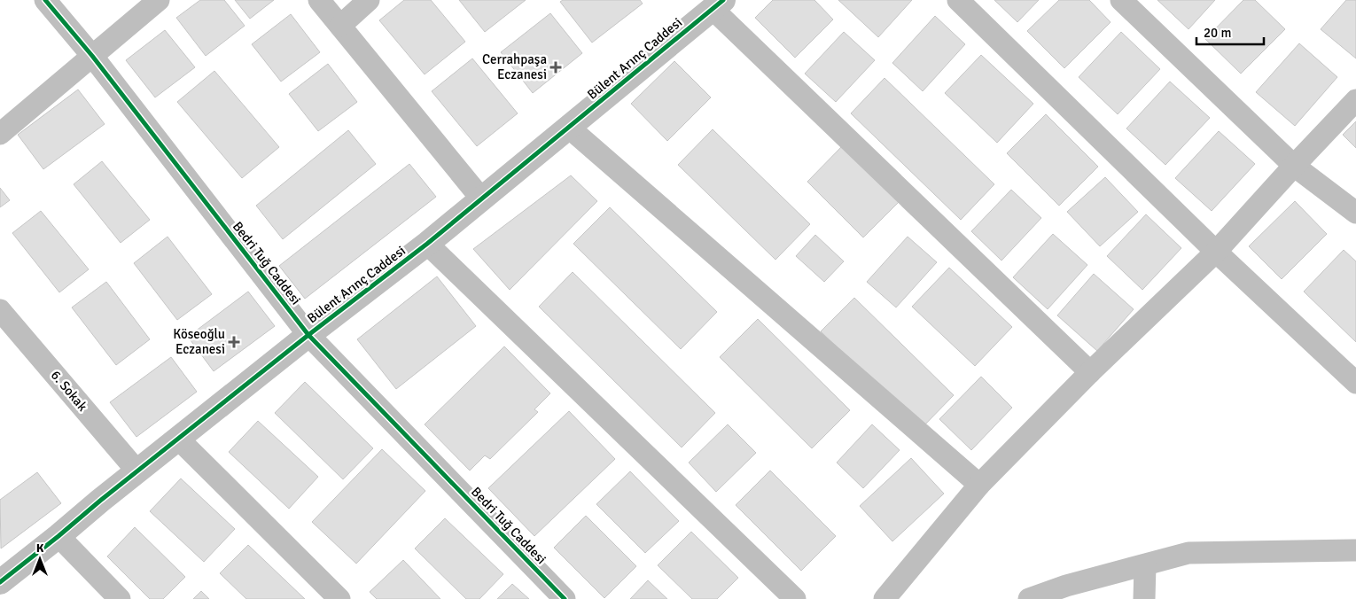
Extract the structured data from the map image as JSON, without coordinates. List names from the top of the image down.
{
  "streets": {
    "street": ["Bülent Arınç Caddesi", "Bedri Tuğ Caddesi", "6. Sokak"]
  },
  "crossings": [
    ["Bülent Arınç Caddesi", "Bedri Tuğ Caddesi"],
    ["Bülent Arınç Caddesi", "6. Sokak"]
  ],
  "places": {
    "health": ["Cerrahpaşa Eczanesi", "Köseoğlu Eczanesi"]
  },
  "scale_bar": "20 m",
  "north": "top"
}
